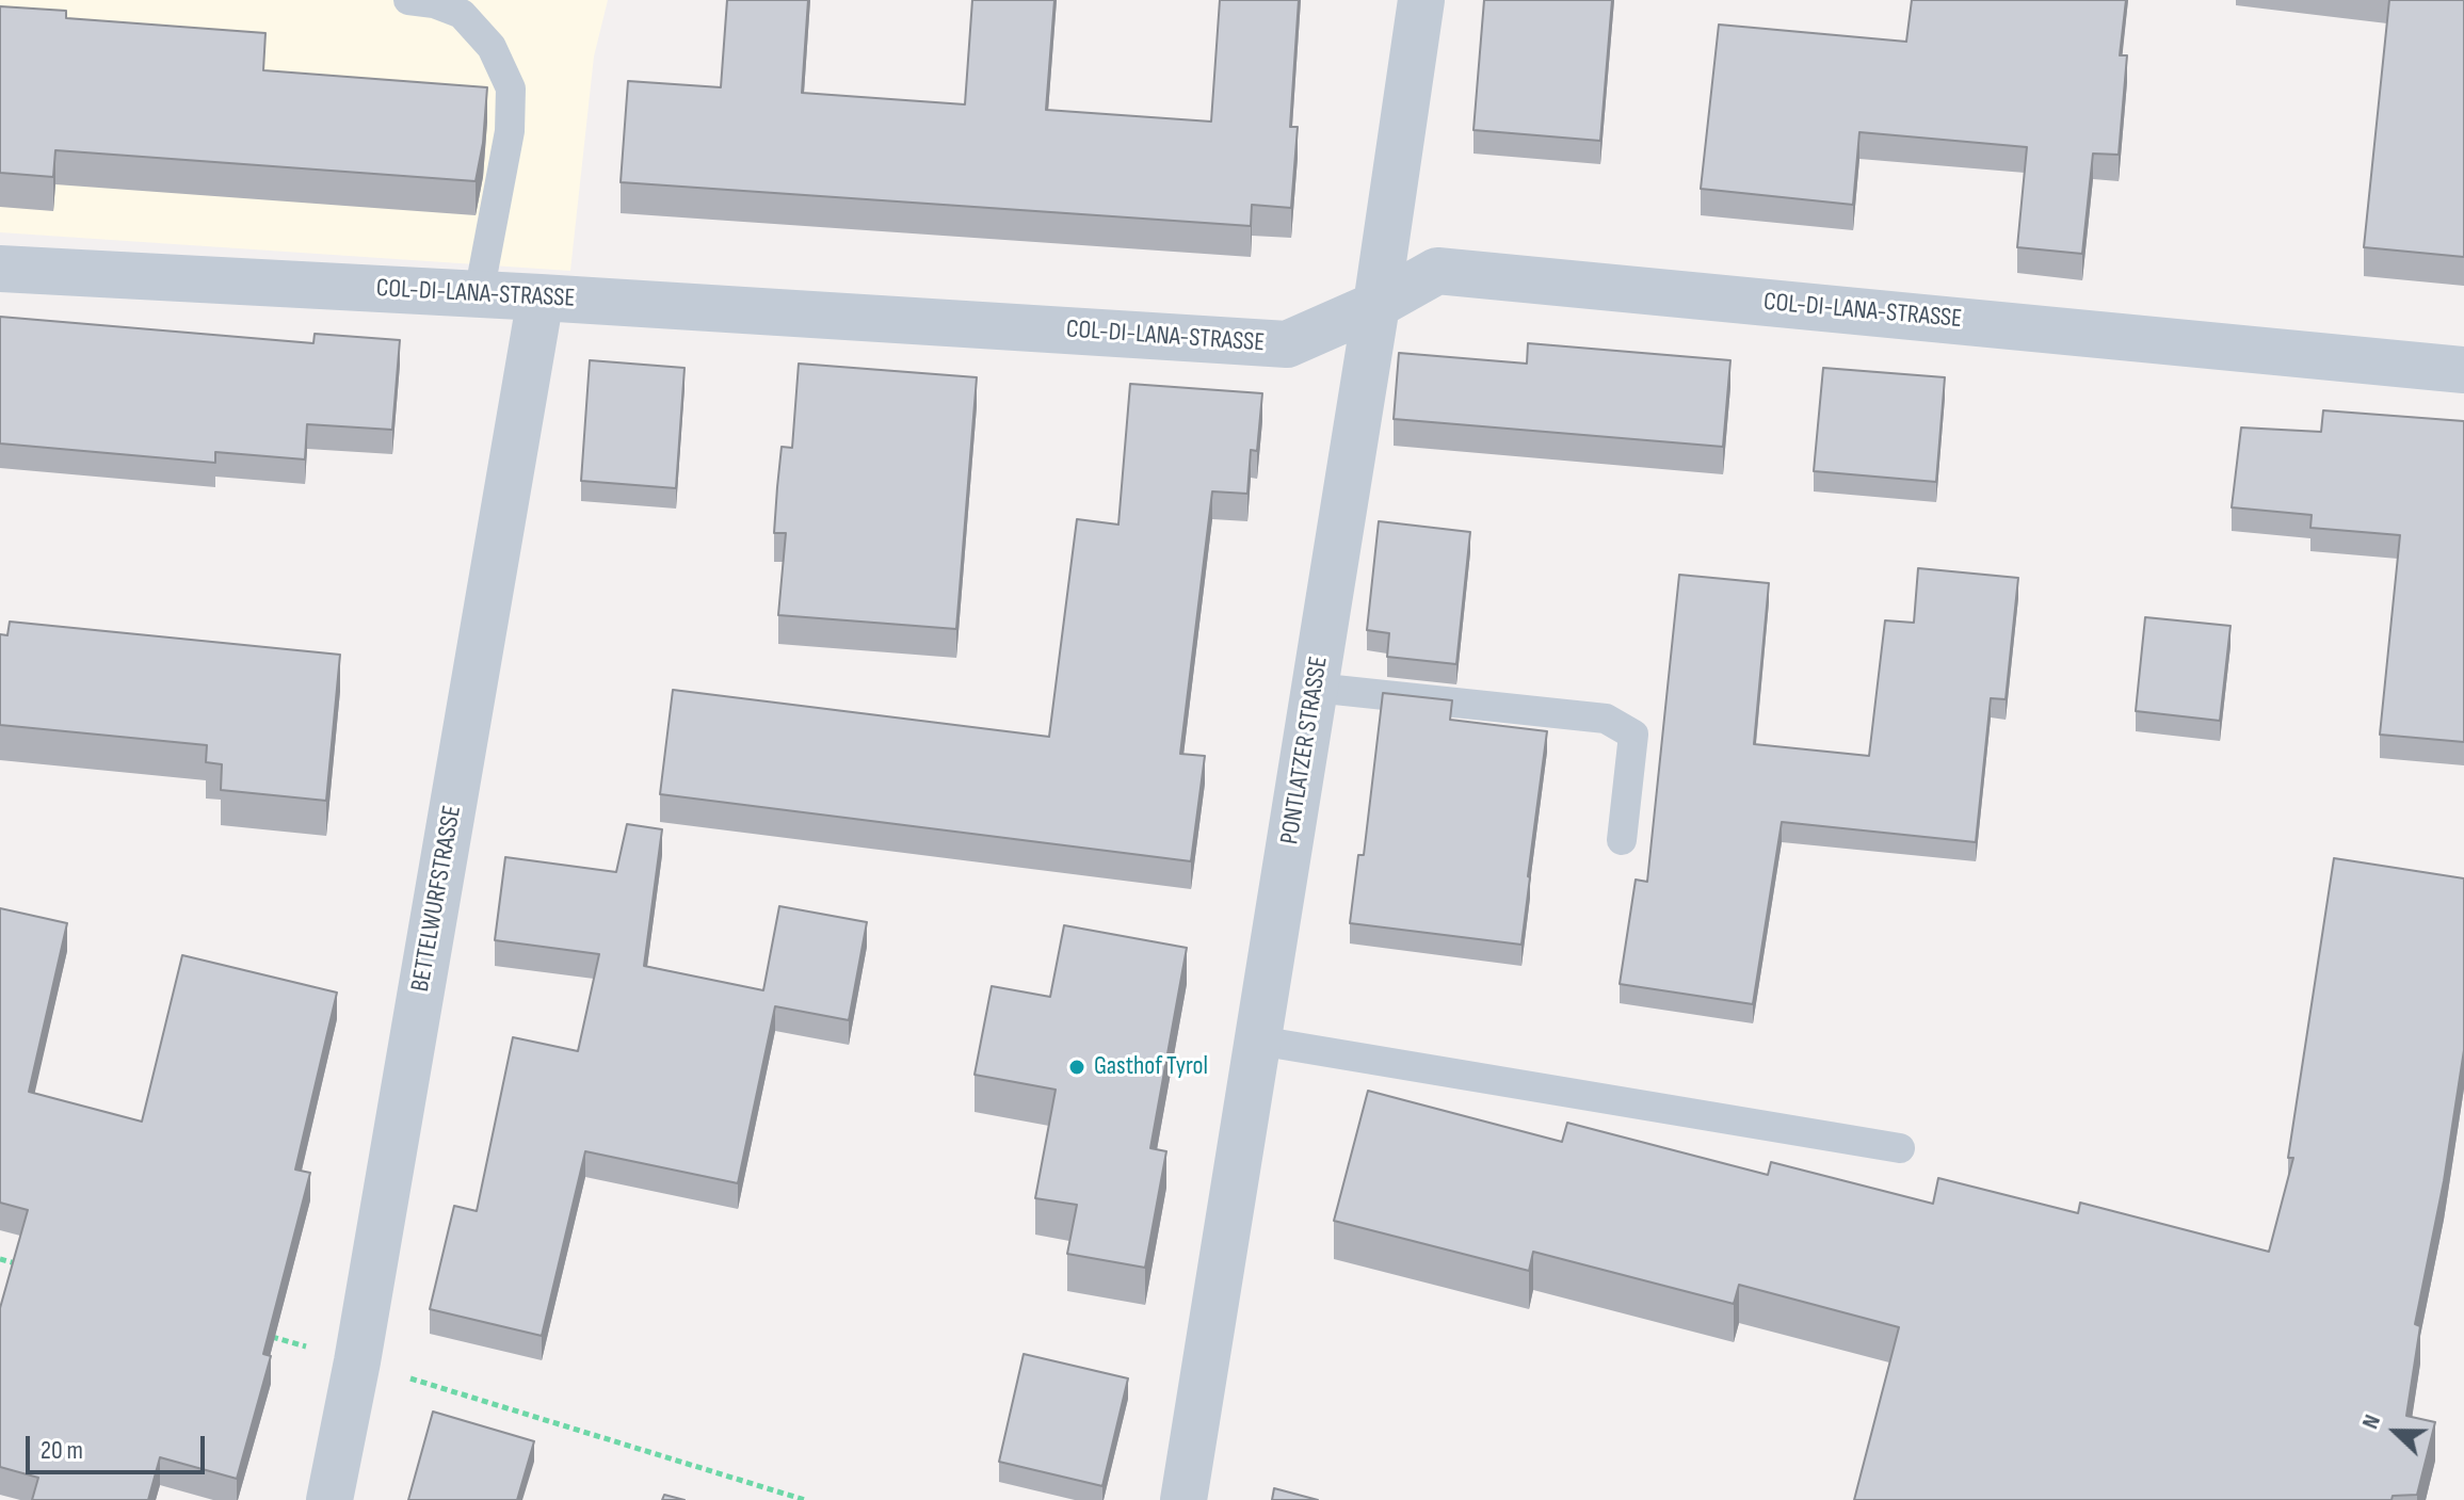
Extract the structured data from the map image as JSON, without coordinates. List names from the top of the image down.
{
  "streets": {
    "street": ["COL-DI-LANA-STRASSE", "PONTLATZER STRASSE", "BETTELWURFSTRASSE"]
  },
  "crossings": [
    ["COL-DI-LANA-STRASSE", "PONTLATZER STRASSE"],
    ["COL-DI-LANA-STRASSE", "BETTELWURFSTRASSE"]
  ],
  "places": ["Gasthof Tyrol"],
  "scale_bar": "20 m",
  "north": "left"
}
